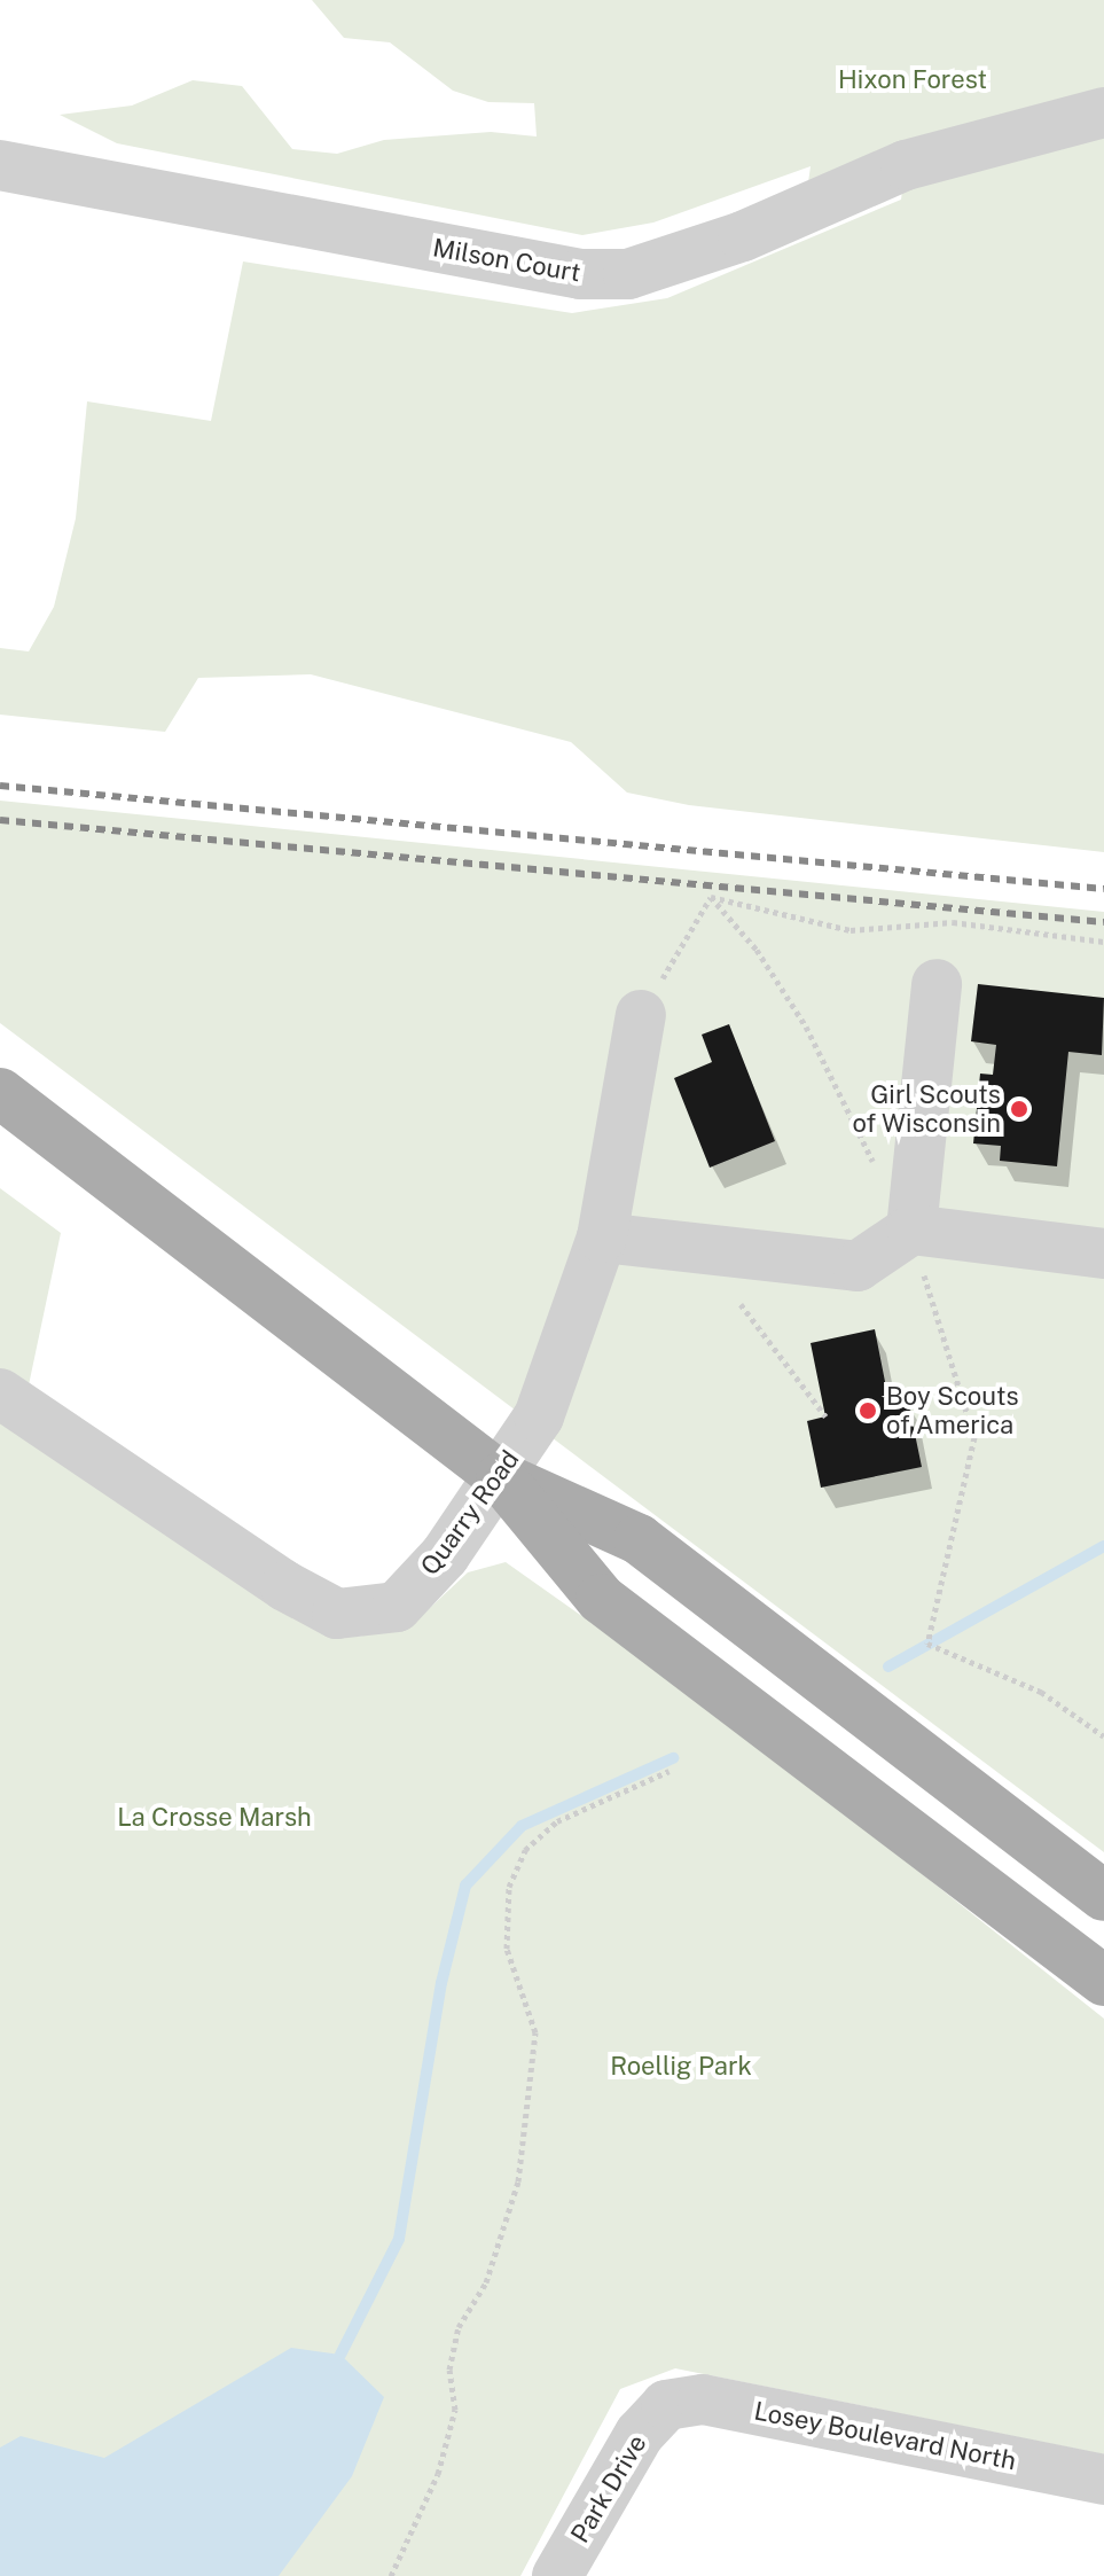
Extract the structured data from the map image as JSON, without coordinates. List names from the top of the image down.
{
  "streets": {
    "street": [
      "Milson Court",
      "Quarry Road",
      "Losey Boulevard North",
      "Park Drive"
    ]
  },
  "crossings": [
    ["Losey Boulevard North", "Park Drive"]
  ],
  "parks": ["Hixon Forest", "La Crosse Marsh", "Roellig Park"],
  "places": ["Girl Scouts of Wisconsin", "Boy Scouts of America"]
}
